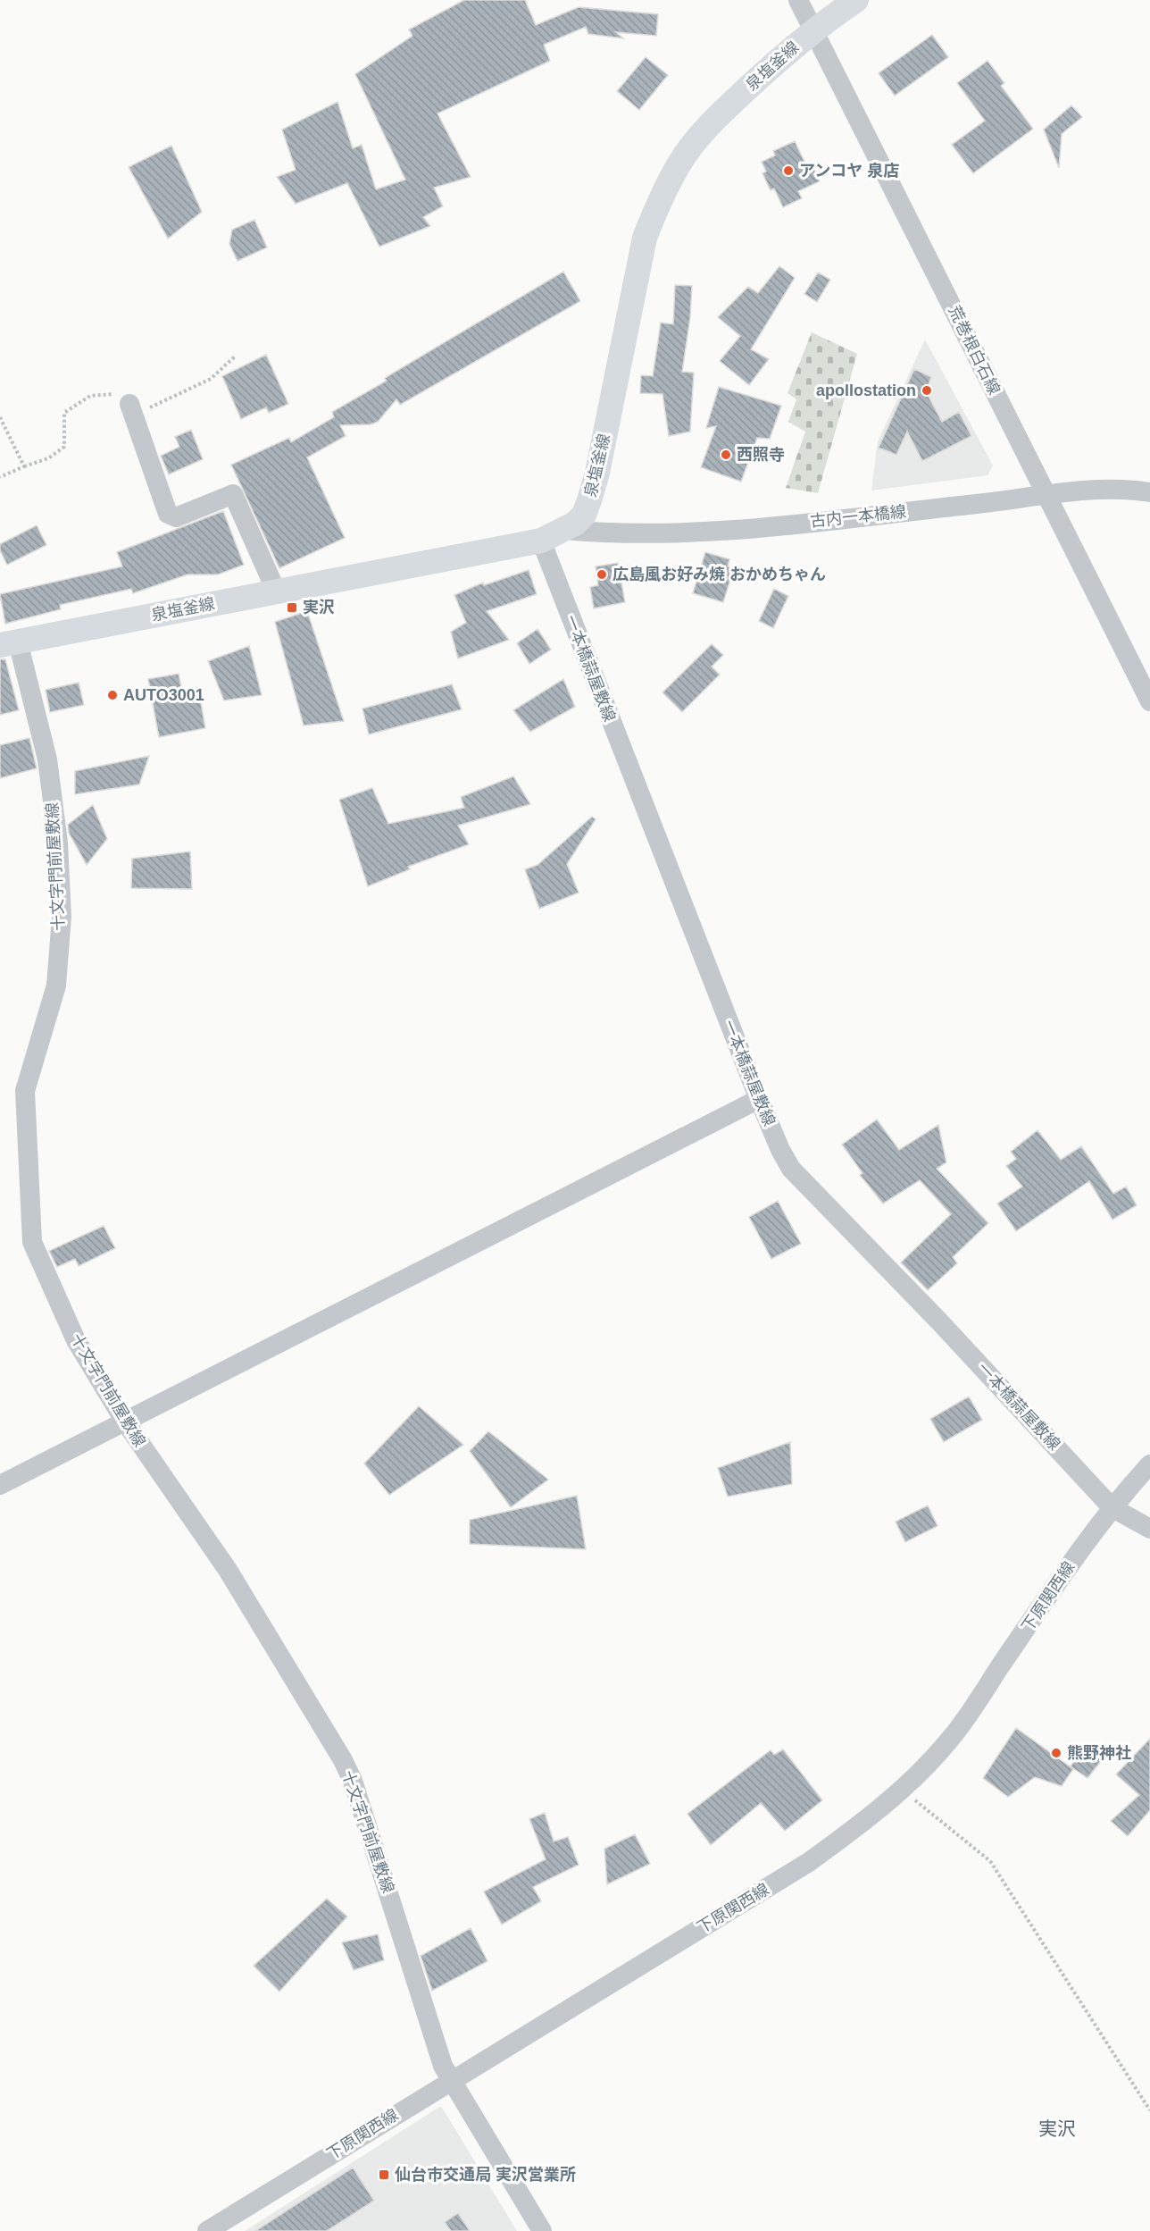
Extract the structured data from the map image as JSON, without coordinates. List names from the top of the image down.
{
  "streets": {
    "main road": ["泉塩釜線"],
    "street": [
      "荒巻根白石線",
      "古内一本橋線",
      "一本橋蒜屋敷線",
      "十文字門前屋敷線",
      "下原関西線"
    ]
  },
  "crossings": [
    ["泉塩釜線", "荒巻根白石線"],
    ["泉塩釜線", "古内一本橋線"],
    ["泉塩釜線", "一本橋蒜屋敷線"],
    ["泉塩釜線", "十文字門前屋敷線"],
    ["荒巻根白石線", "古内一本橋線"],
    ["一本橋蒜屋敷線", "下原関西線"],
    ["十文字門前屋敷線", "下原関西線"]
  ],
  "districts": ["実沢"],
  "places": {
    "other": [
      "アンコヤ 泉店",
      "apollostation",
      "西照寺",
      "広島風お好み焼 おかめちゃん",
      "AUTO3001",
      "熊野神社"
    ],
    "transit": ["実沢", "仙台市交通局 実沢営業所"]
  }
}
